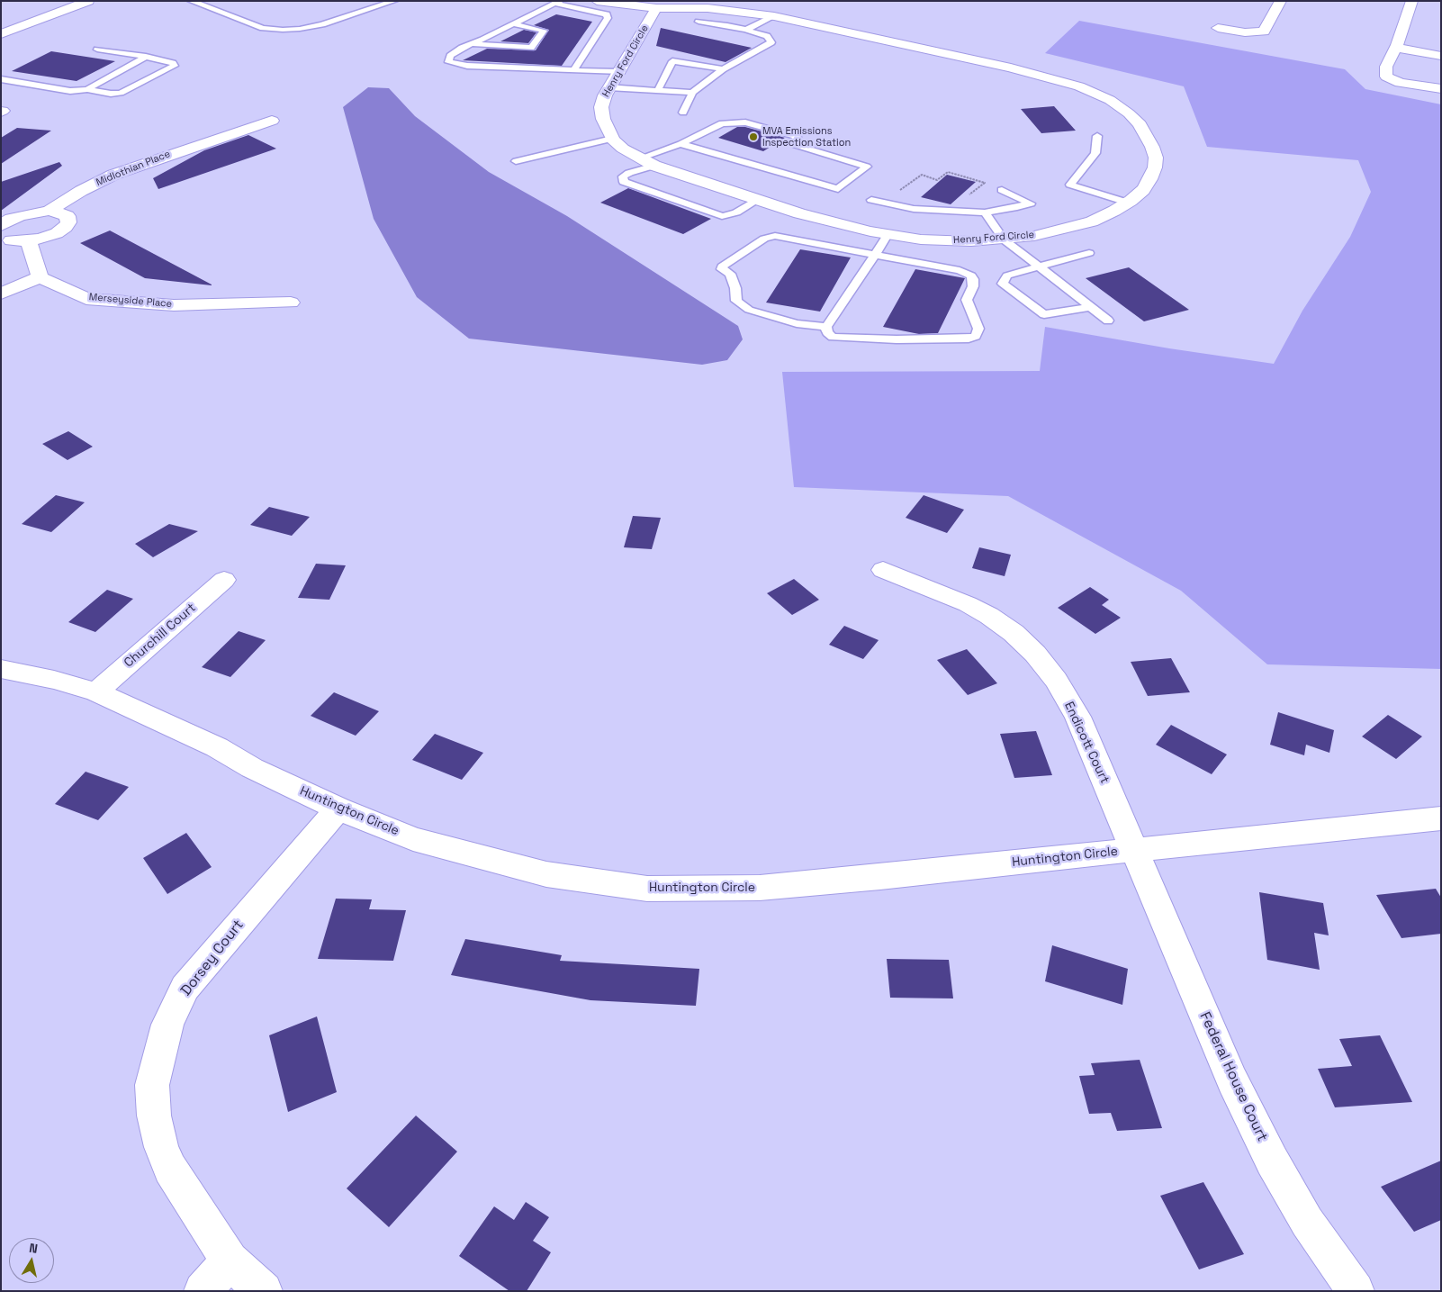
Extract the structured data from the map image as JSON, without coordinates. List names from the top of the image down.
{
  "streets": {
    "street": [
      "Henry Ford Circle",
      "Midlothian Place",
      "Merseyside Place",
      "Churchill Court",
      "Endicott Court",
      "Huntington Circle",
      "Dorsey Court",
      "Federal House Court"
    ]
  },
  "crossings": [
    ["Churchill Court", "Huntington Circle"],
    ["Endicott Court", "Huntington Circle"],
    ["Endicott Court", "Federal House Court"],
    ["Huntington Circle", "Dorsey Court"],
    ["Huntington Circle", "Federal House Court"]
  ],
  "places": ["MVA Emissions Inspection Station"],
  "north": "top"
}
